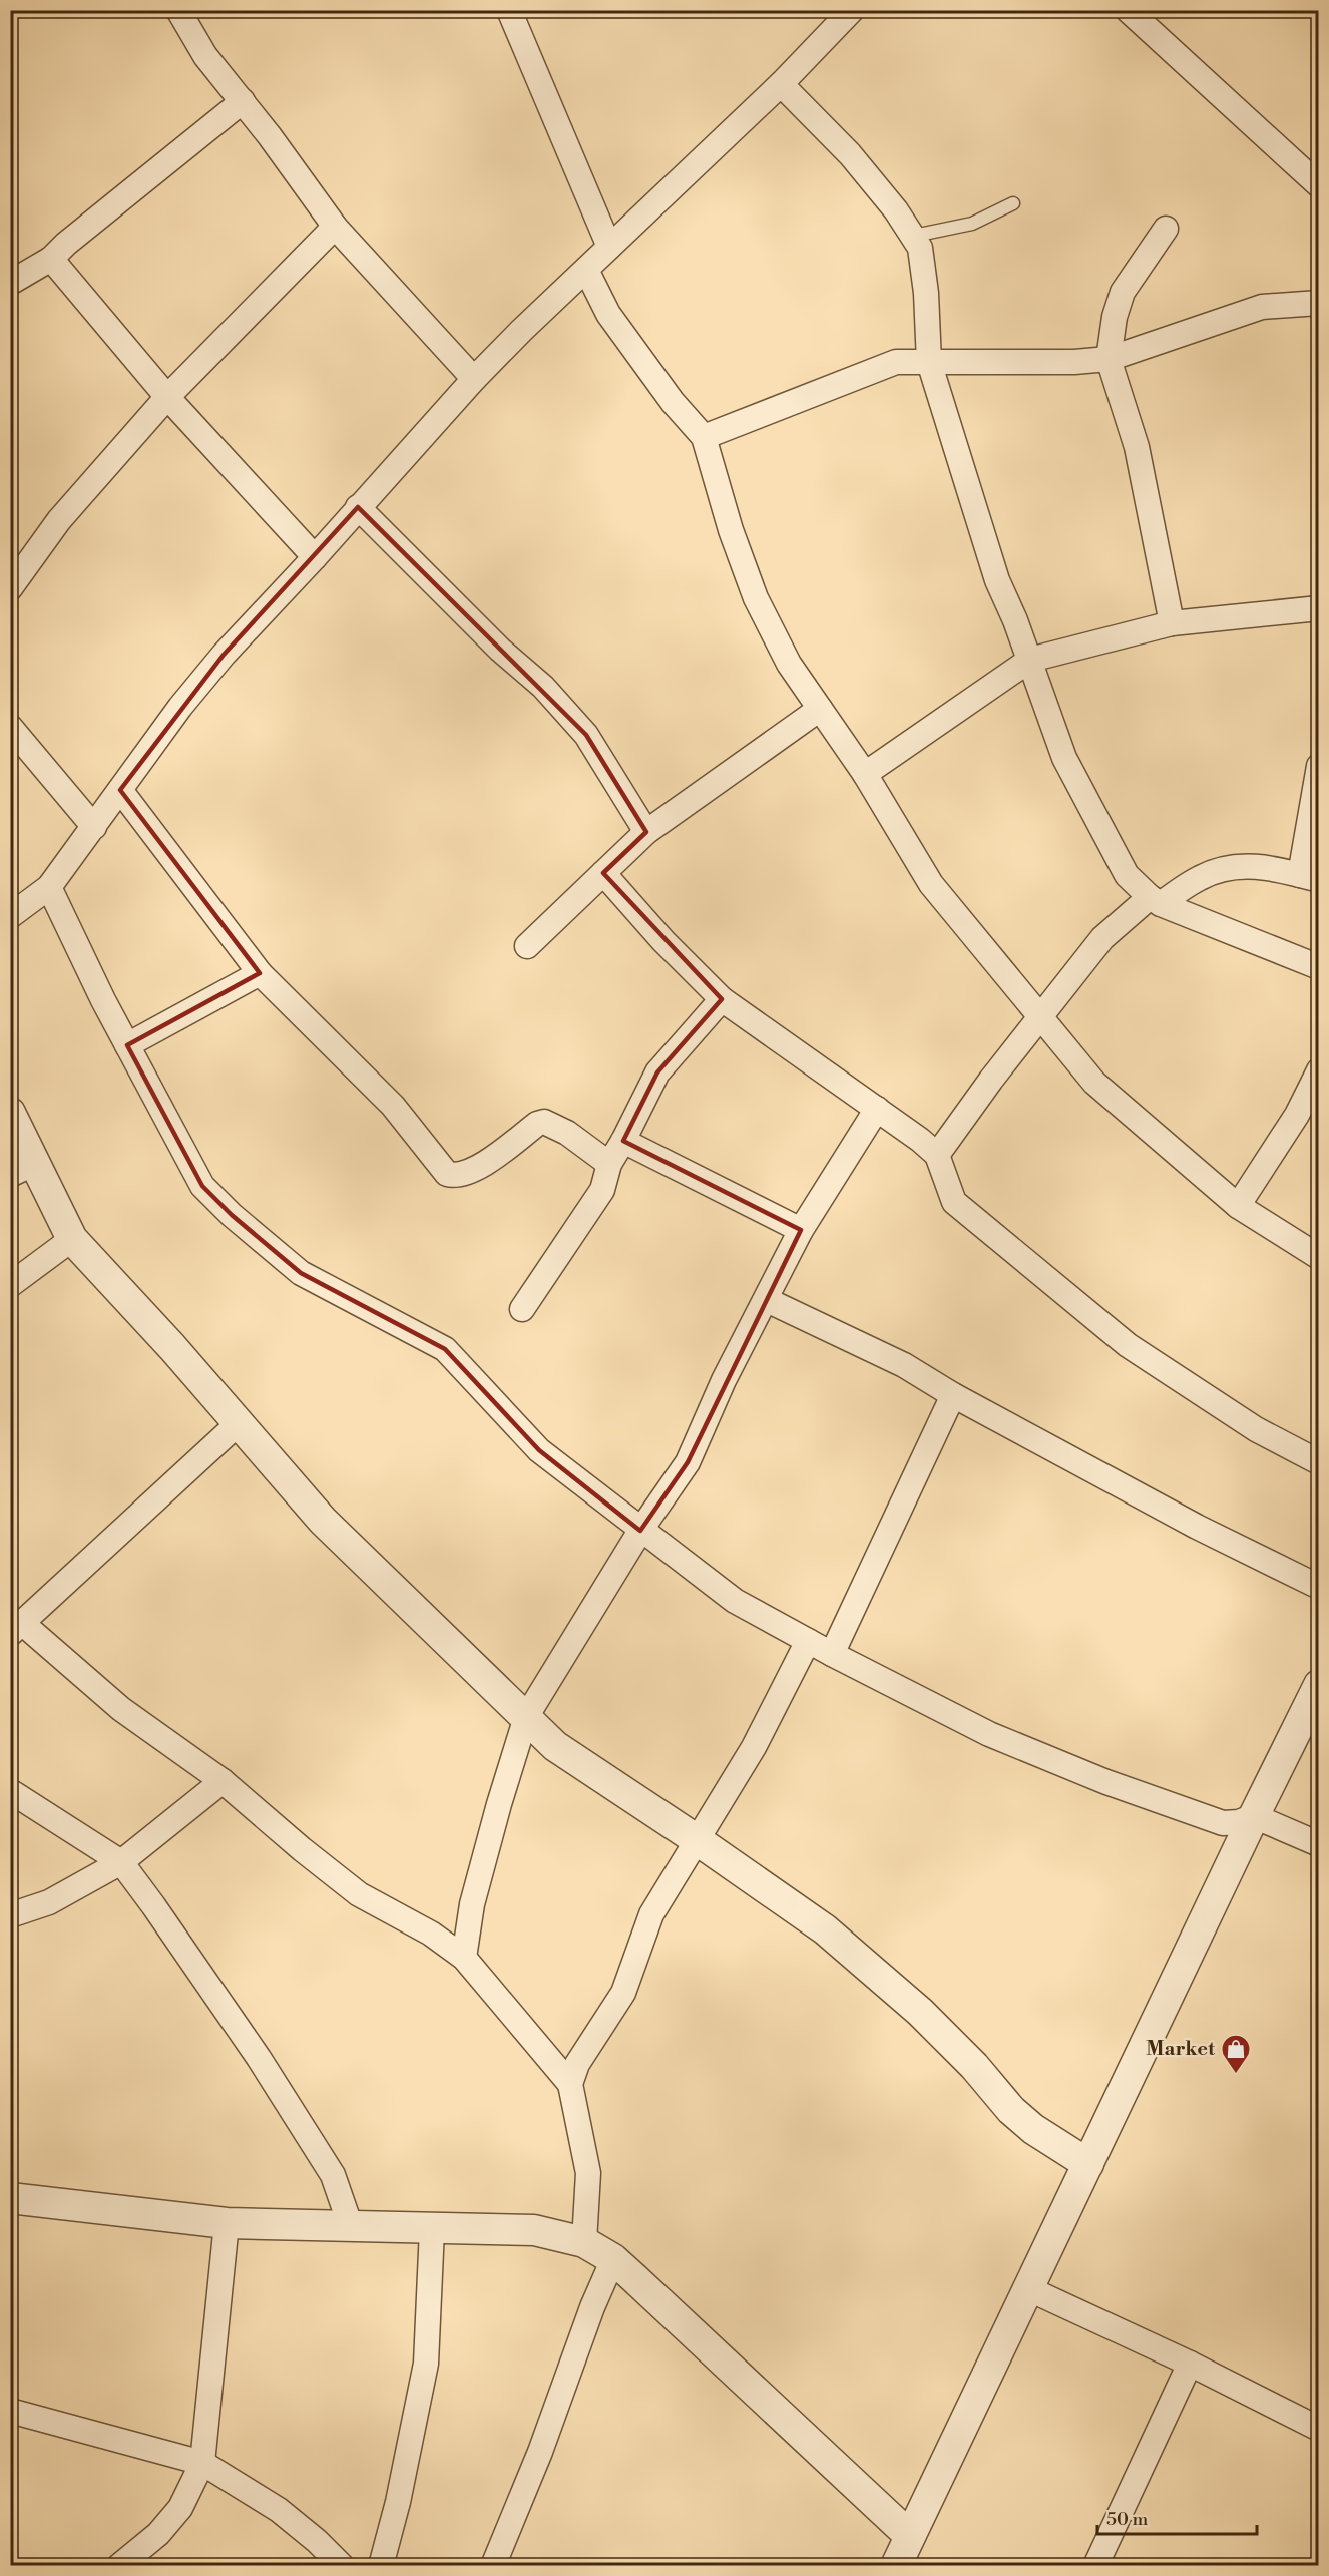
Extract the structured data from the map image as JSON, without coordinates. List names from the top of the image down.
{
  "places": {
    "shop": ["Market"]
  },
  "scale_bar": "50 m"
}
